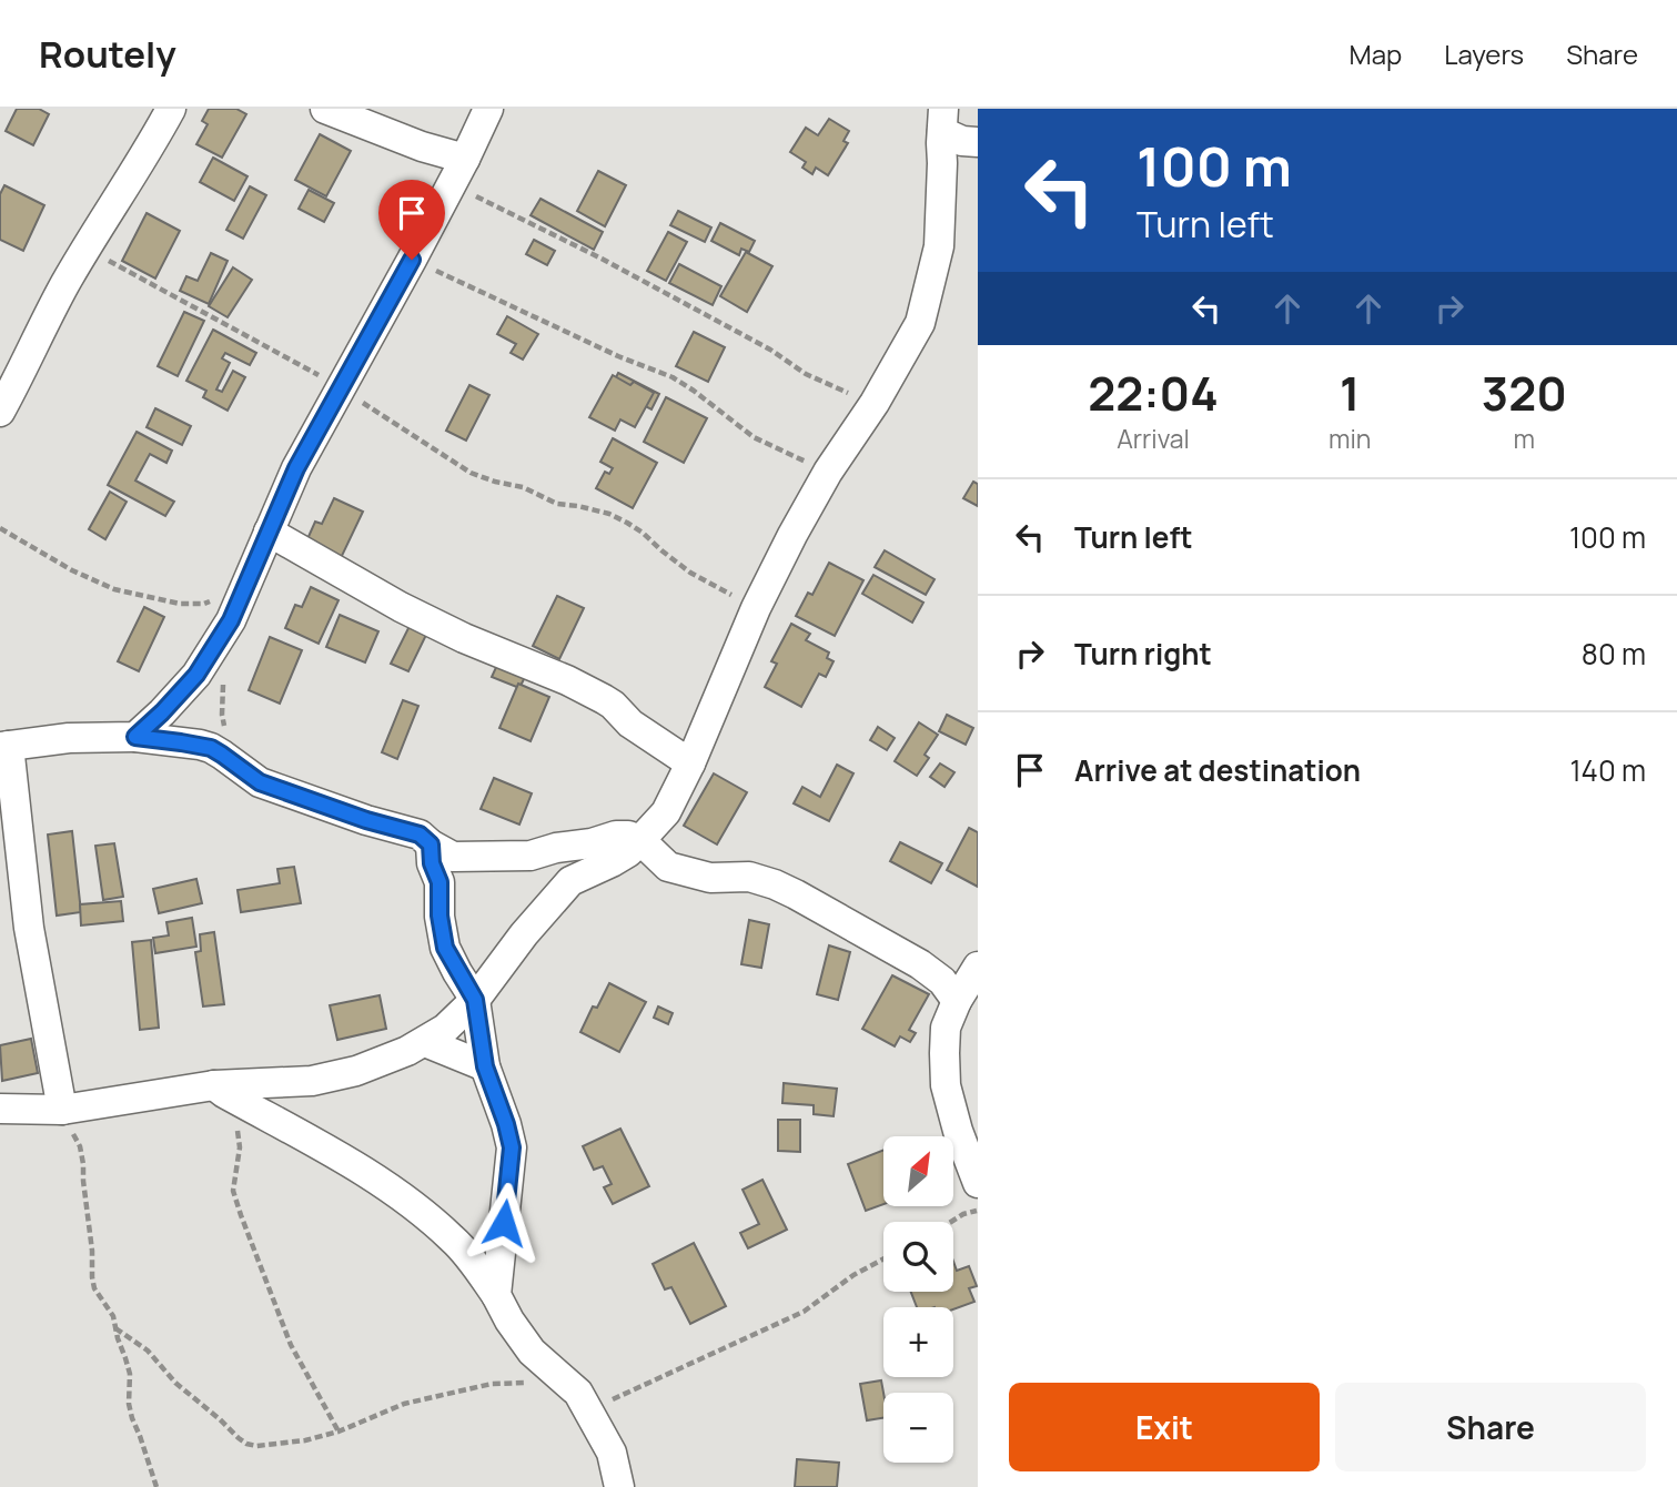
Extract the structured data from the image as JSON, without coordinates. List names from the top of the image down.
{
  "north": "top right",
  "page": {
    "header": "Routely",
    "nav": ["Map", "Layers", "Share"],
    "turn": ["100 m", "Turn left"],
    "eta": [
      "22:04",
      "Arrival",
      "1",
      "min",
      "320",
      "m"
    ],
    "list": [
      {
        "name": "Turn left",
        "value": "100 m"
      },
      {
        "name": "Turn right",
        "value": "80 m"
      },
      {
        "name": "Arrive at destination",
        "value": "140 m"
      }
    ],
    "map_buttons": ["+", "−"],
    "buttons": ["Exit", "Share"]
  }
}
